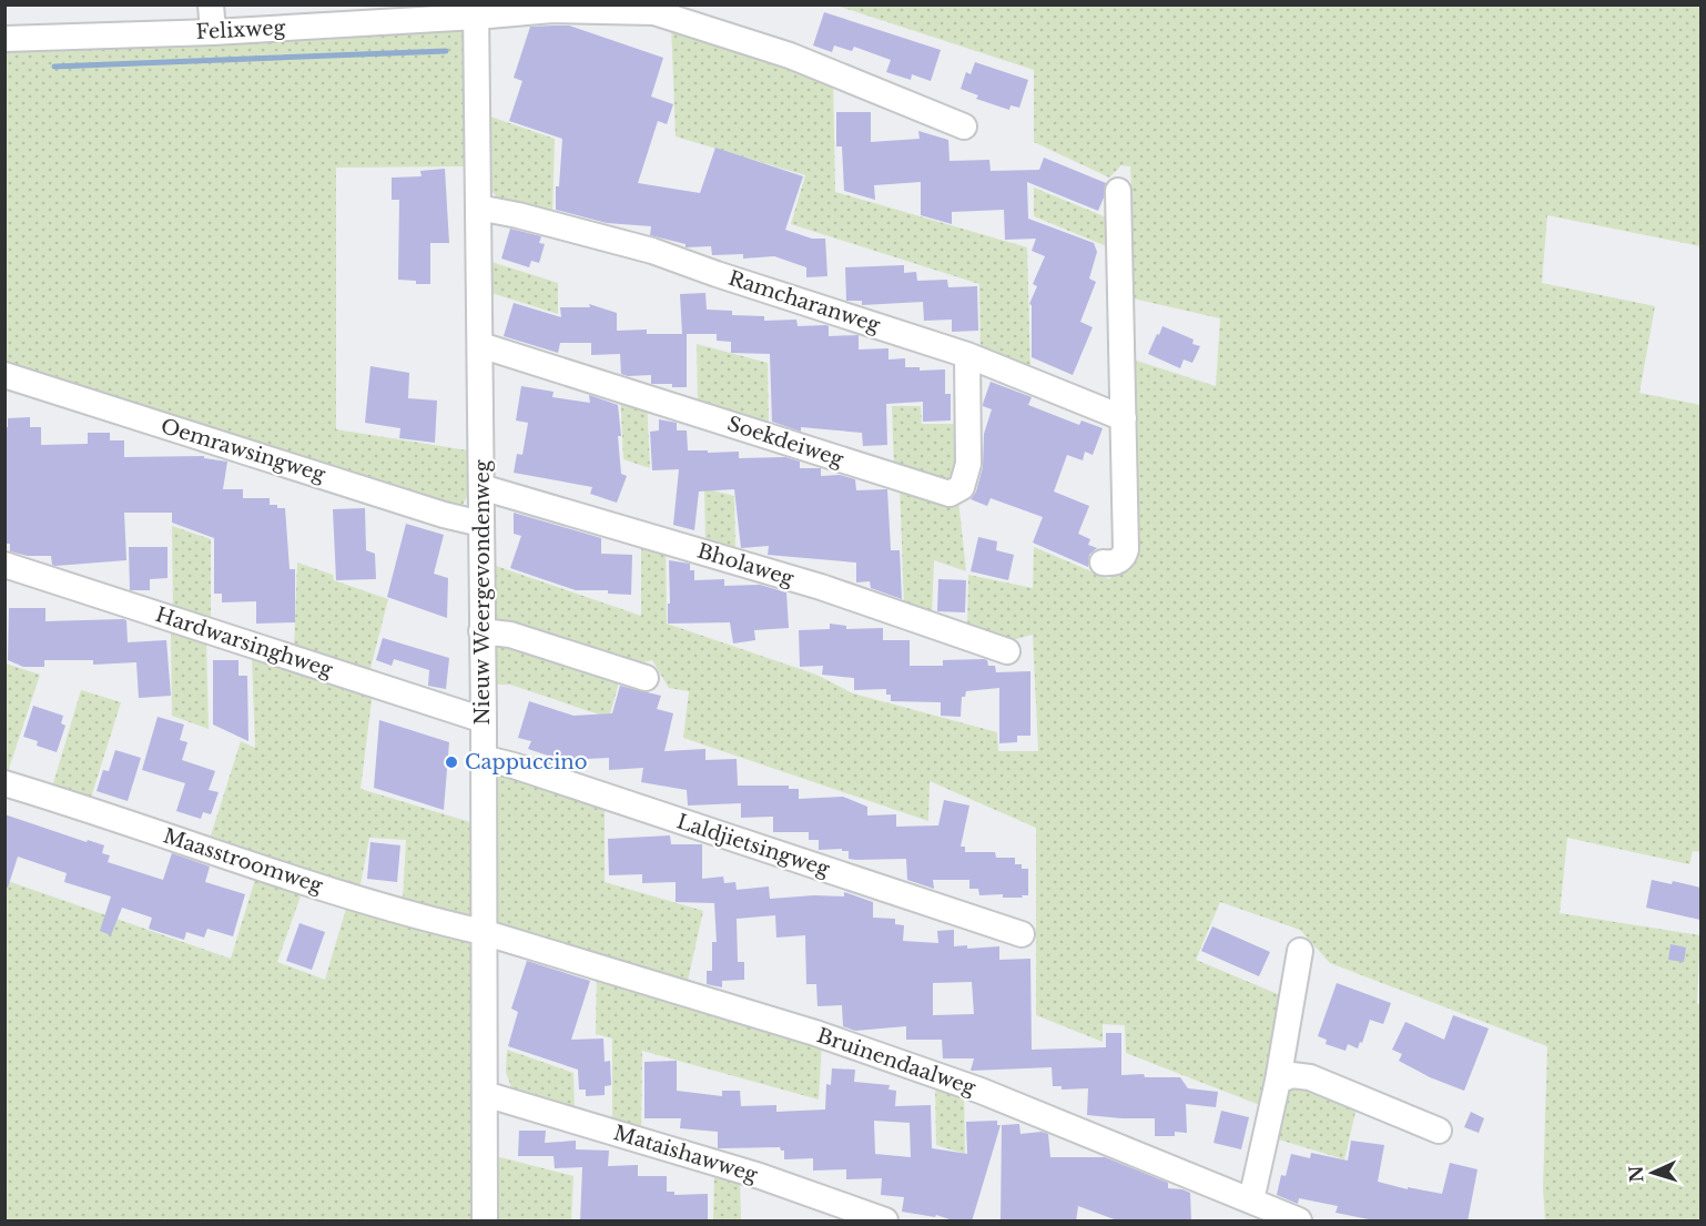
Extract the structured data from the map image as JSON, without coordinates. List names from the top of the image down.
{
  "streets": {
    "street": [
      "Felixweg",
      "Ramcharanweg",
      "Soekdeiweg",
      "Oemrawsingweg",
      "Bholaweg",
      "Nieuw Weergevondenweg",
      "Hardwarsinghweg",
      "Laldjietsingweg",
      "Maasstroomweg",
      "Bruinendaalweg",
      "Mataishawweg"
    ]
  },
  "crossings": [
    ["Felixweg", "Nieuw Weergevondenweg"],
    ["Ramcharanweg", "Soekdeiweg"],
    ["Ramcharanweg", "Nieuw Weergevondenweg"],
    ["Soekdeiweg", "Nieuw Weergevondenweg"],
    ["Oemrawsingweg", "Nieuw Weergevondenweg"],
    ["Bholaweg", "Nieuw Weergevondenweg"],
    ["Nieuw Weergevondenweg", "Hardwarsinghweg"],
    ["Nieuw Weergevondenweg", "Laldjietsingweg"],
    ["Nieuw Weergevondenweg", "Maasstroomweg"],
    ["Nieuw Weergevondenweg", "Bruinendaalweg"],
    ["Nieuw Weergevondenweg", "Mataishawweg"],
    ["Maasstroomweg", "Bruinendaalweg"]
  ],
  "places": ["Cappuccino"],
  "north": "left"
}
